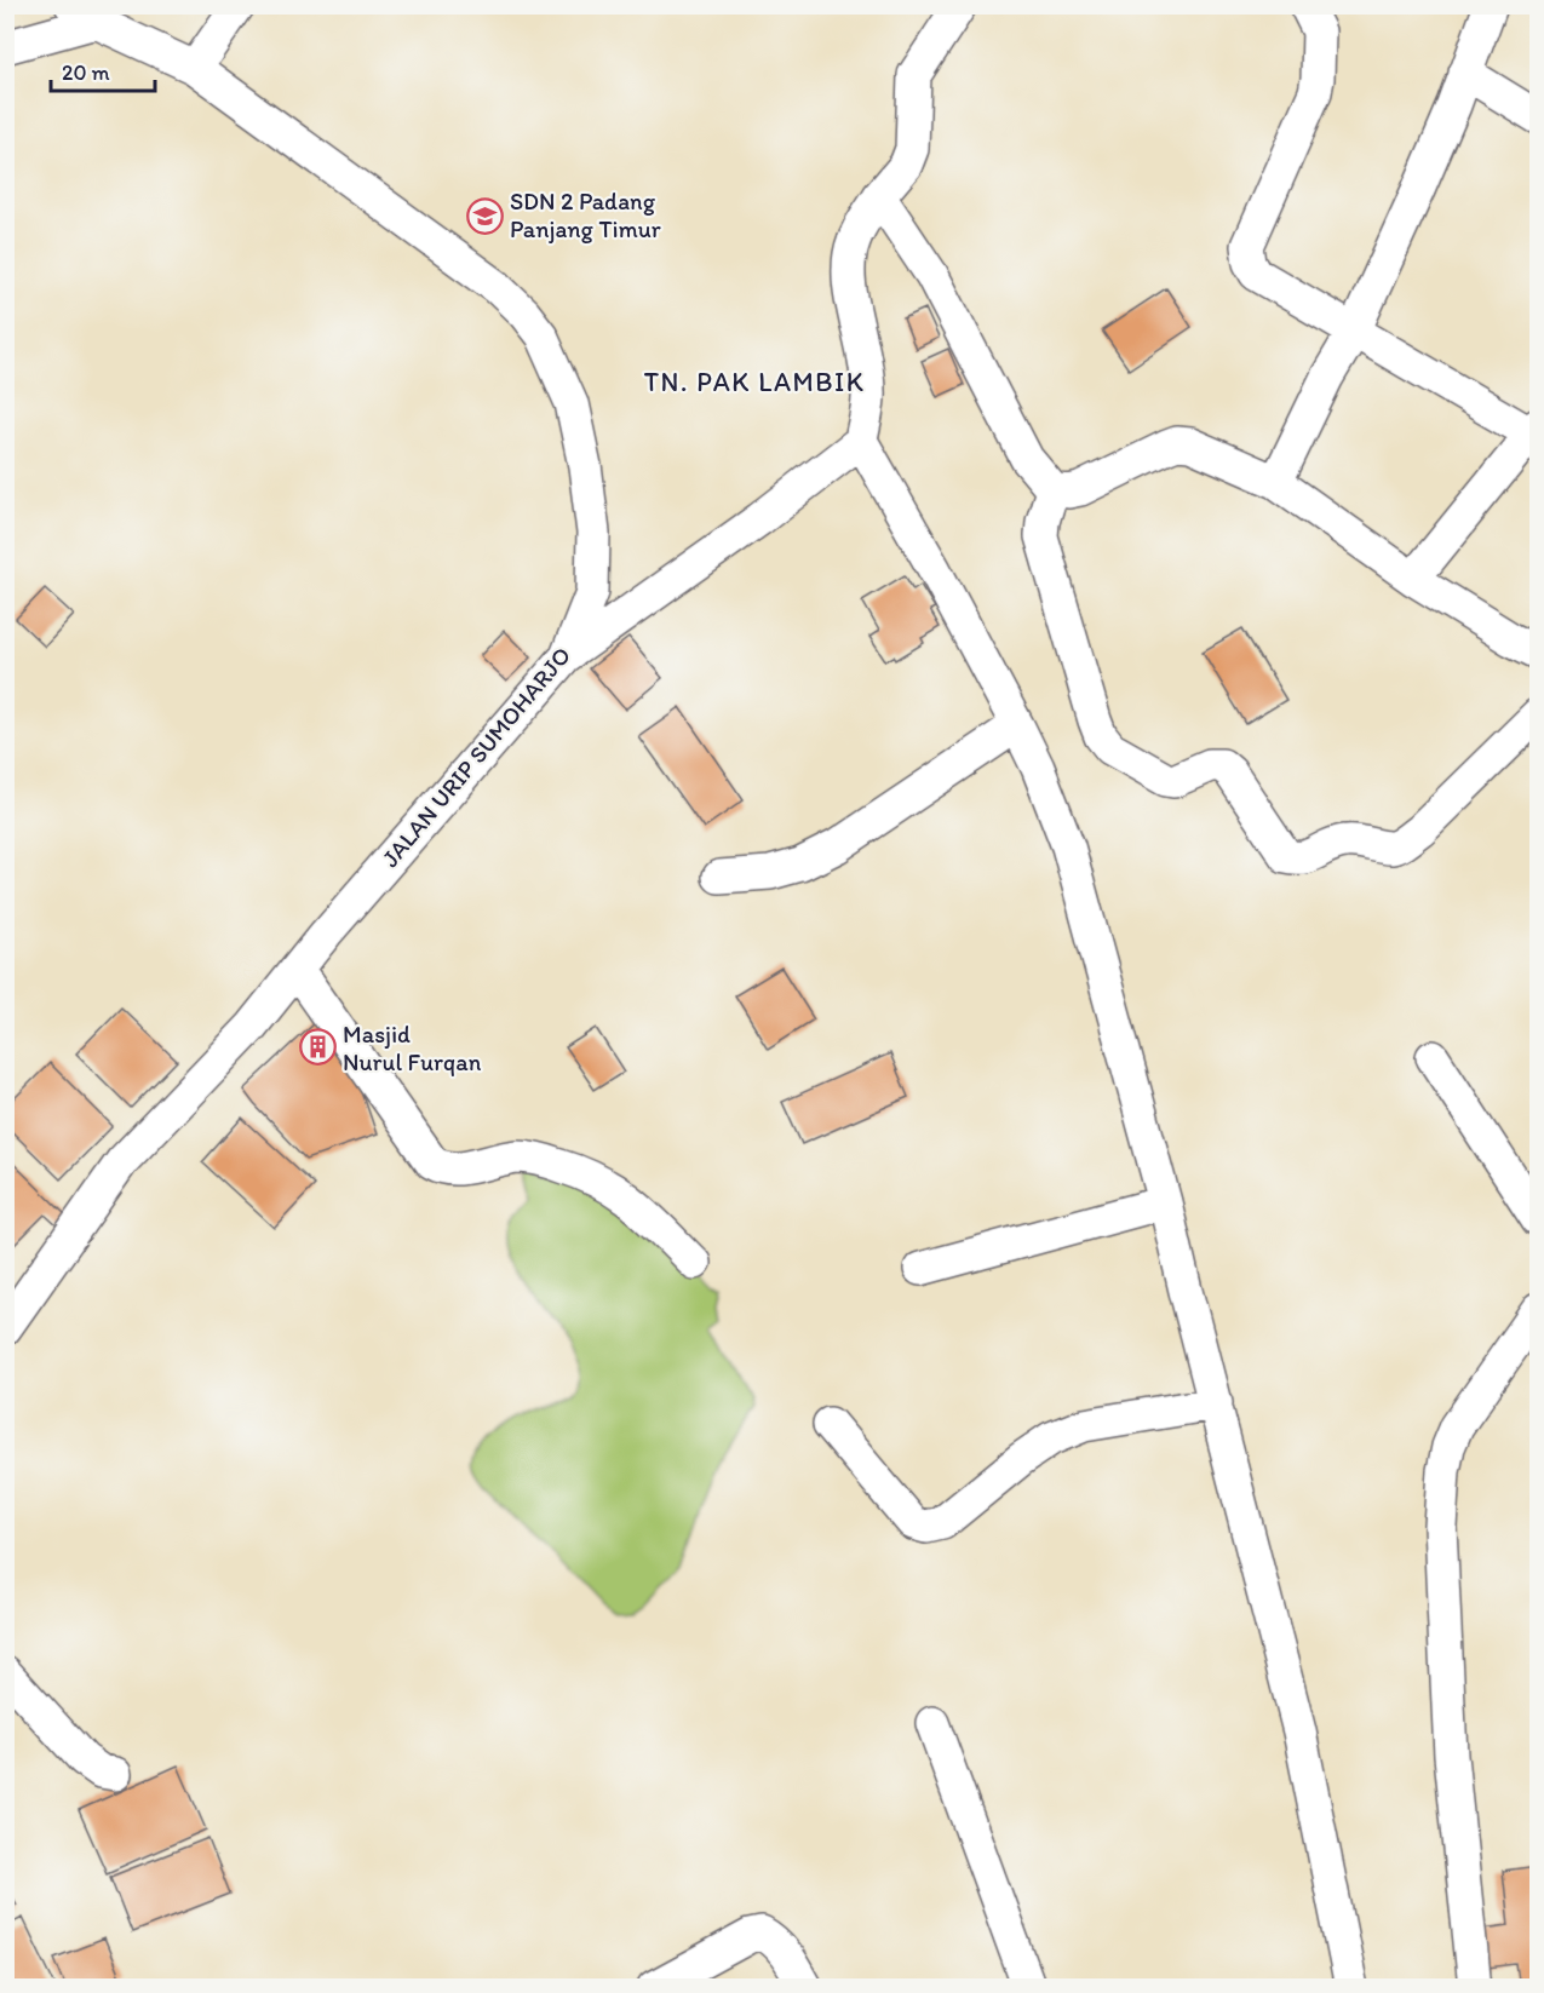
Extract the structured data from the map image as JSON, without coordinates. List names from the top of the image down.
{
  "streets": {
    "street": ["JALAN URIP SUMOHARJO"]
  },
  "districts": ["TN. PAK LAMBIK"],
  "places": {
    "school or university": ["SDN 2 Padang Panjang Timur"],
    "building": ["Masjid Nurul Furqan"]
  },
  "scale_bar": "20 m"
}
